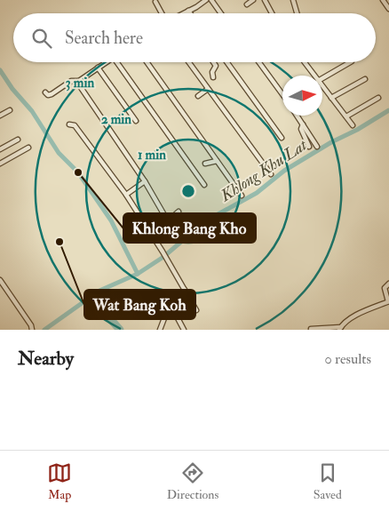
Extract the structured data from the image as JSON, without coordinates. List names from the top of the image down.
{
  "water": ["Khlong Khu Lat"],
  "places": ["Khlong Bang Kho", "Wat Bang Koh"],
  "north": "right",
  "page": {
    "search": "Search here",
    "heading": ["Nearby", "0 results"],
    "nav": ["Map", "Directions", "Saved"]
  },
  "rings": ["3 min", "2 min", "1 min"]
}
